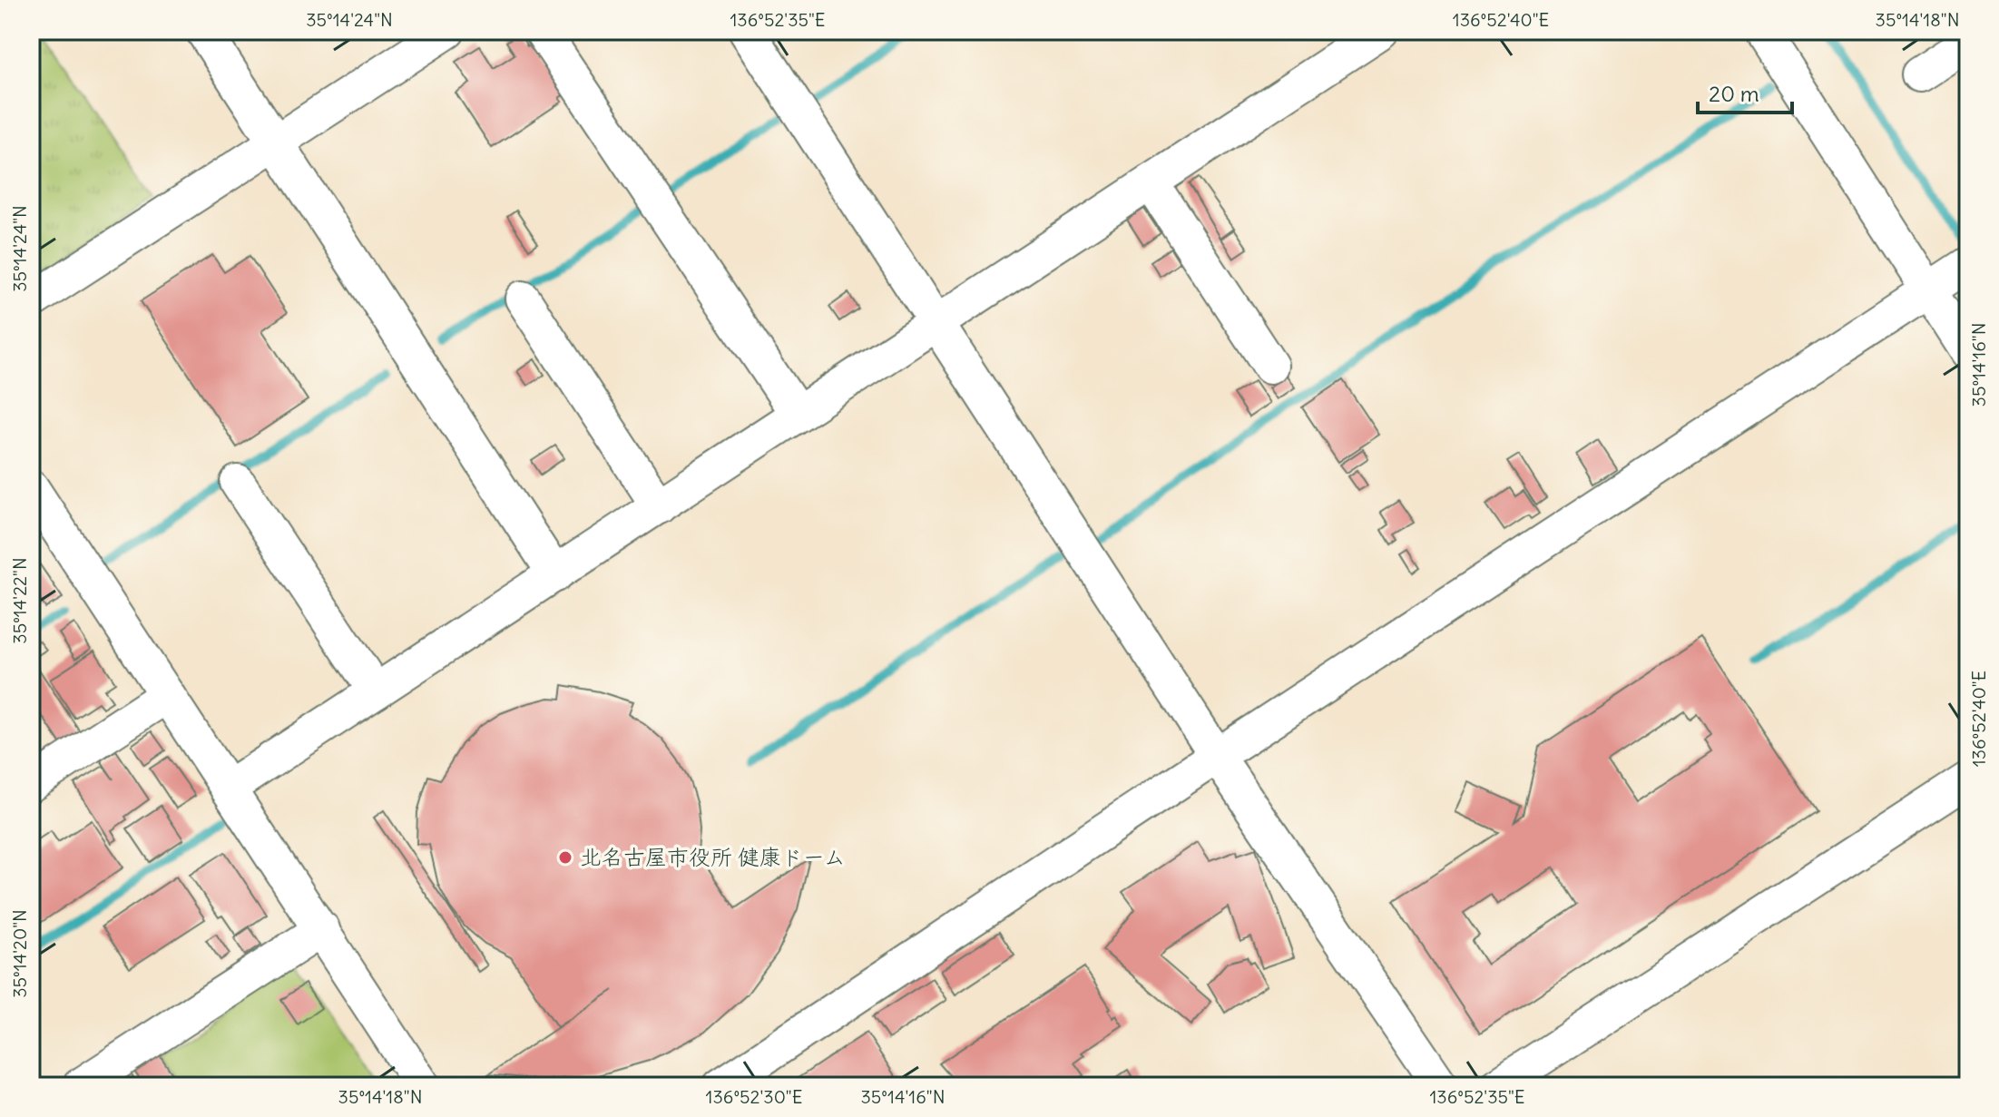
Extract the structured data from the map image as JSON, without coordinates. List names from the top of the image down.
{
  "places": ["北名古屋市役所 健康ドーム"],
  "scale_bar": "20 m",
  "coordinates": [
    "35°14'24\"N",
    "136°52'35\"E",
    "136°52'40\"E",
    "35°14'18\"N",
    "35°14'16\"N",
    "35°14'22\"N",
    "35°14'20\"N",
    "136°52'30\"E"
  ]
}
